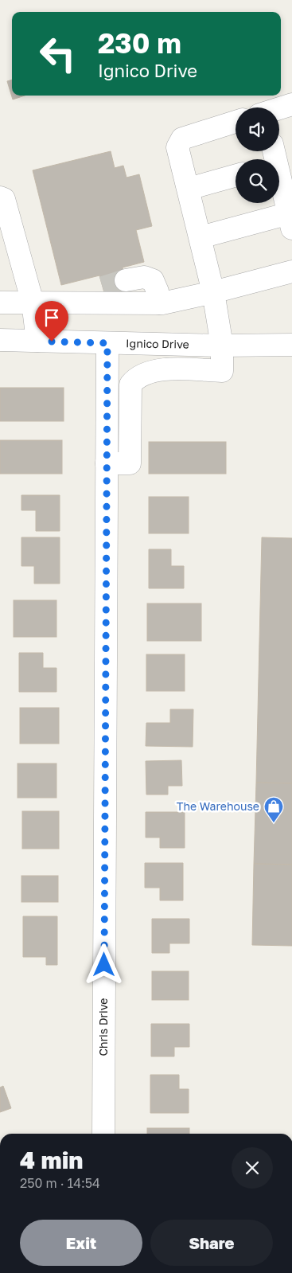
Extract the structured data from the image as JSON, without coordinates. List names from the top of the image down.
{
  "streets": {
    "street": ["Ignico Drive", "Chris Drive"]
  },
  "crossings": [
    ["Ignico Drive", "Chris Drive"]
  ],
  "places": {
    "shop": ["The Warehouse"]
  },
  "page": {
    "turn": ["230 m", "Ignico Drive"],
    "heading": ["4 min", "250 m · 14:54"],
    "buttons": ["Exit", "Share"]
  }
}
